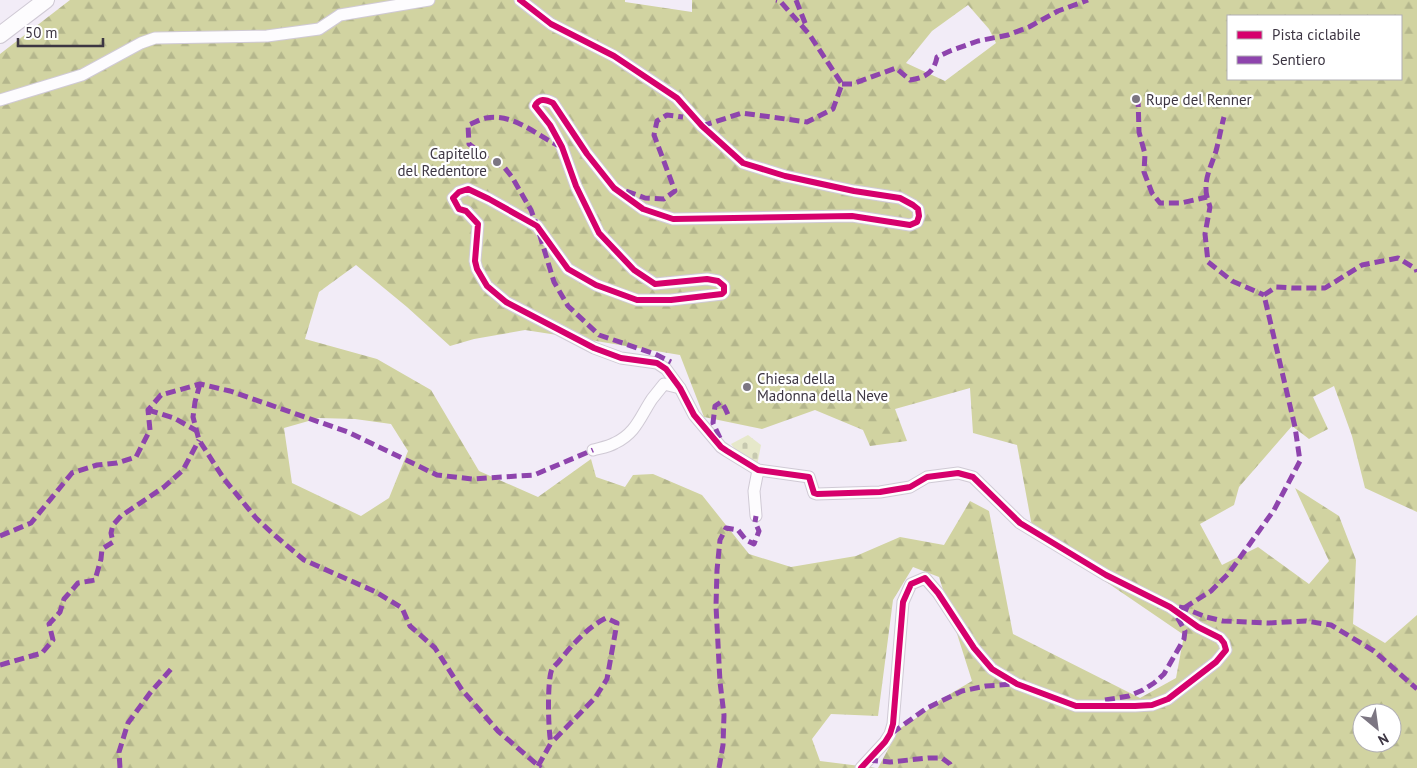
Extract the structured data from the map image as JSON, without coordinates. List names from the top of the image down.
{
  "places": ["Rupe del Renner", "Capitello del Redentore", "Chiesa della Madonna della Neve"],
  "legend": ["Pista ciclabile", "Sentiero"],
  "scale_bar": "50 m",
  "north": "bottom right"
}
